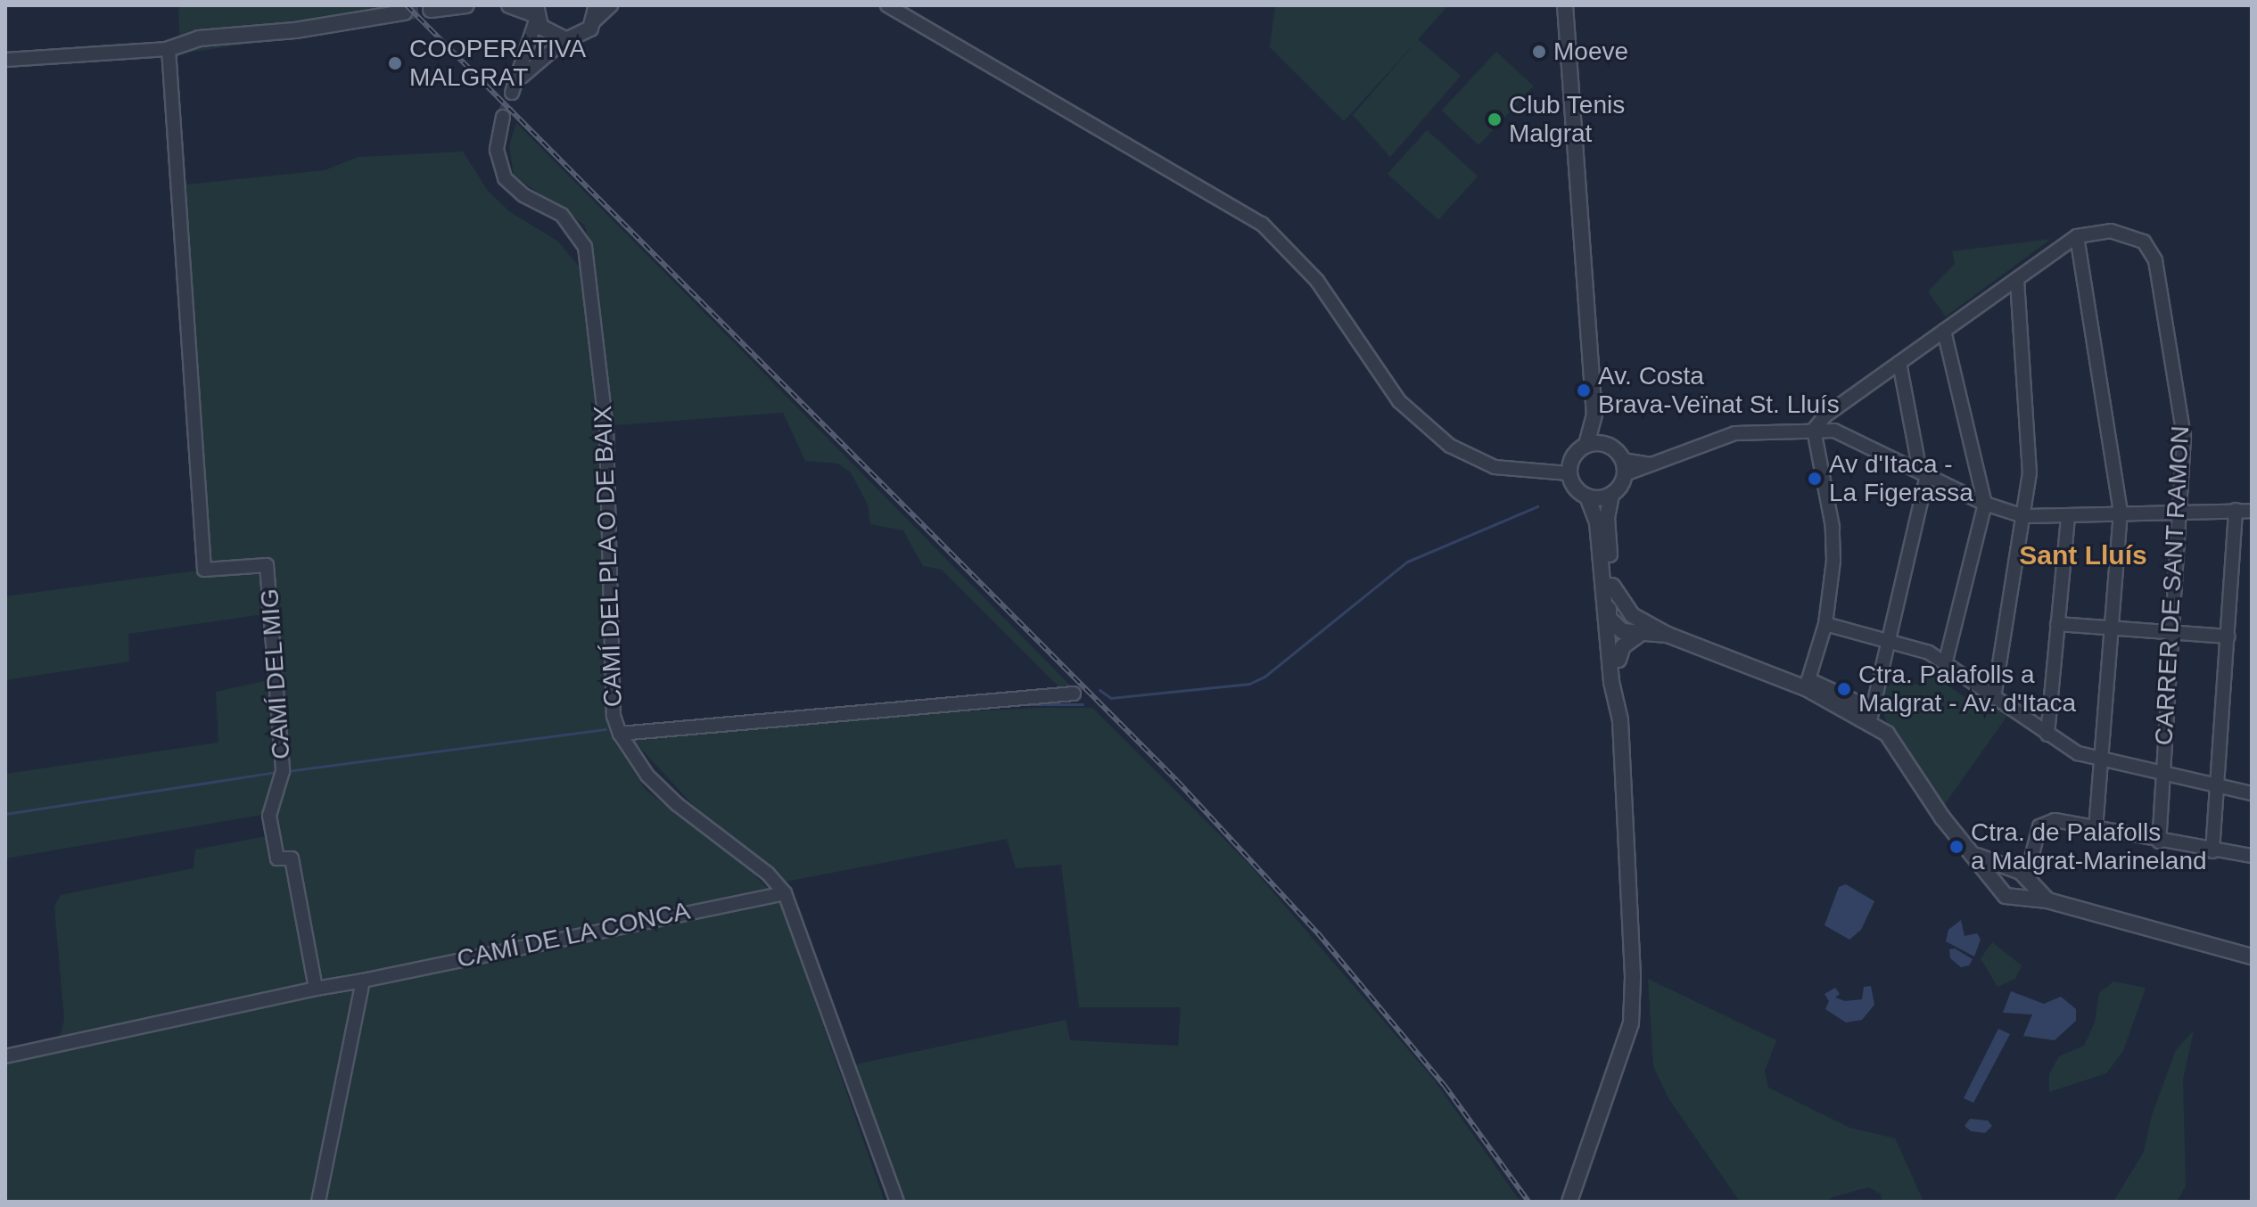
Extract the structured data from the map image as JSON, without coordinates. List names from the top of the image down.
{
  "streets": {
    "street": [
      "CAMÍ DEL PLA O DE BAIX",
      "CARRER DE SANT RAMON",
      "CAMÍ DEL MIG",
      "CAMÍ DE LA CONCA"
    ]
  },
  "crossings": [
    ["CAMÍ DEL PLA O DE BAIX", "CAMÍ DE LA CONCA"]
  ],
  "districts": ["Sant Lluís"],
  "places": [
    "Moeve",
    "COOPERATIVA MALGRAT",
    "Club Tenis Malgrat",
    "Av. Costa Brava-Veïnat St. Lluís",
    "Av d'Itaca - La Figerassa",
    "Ctra. Palafolls a Malgrat - Av. d'Itaca",
    "Ctra. de Palafolls a Malgrat-Marineland"
  ]
}
